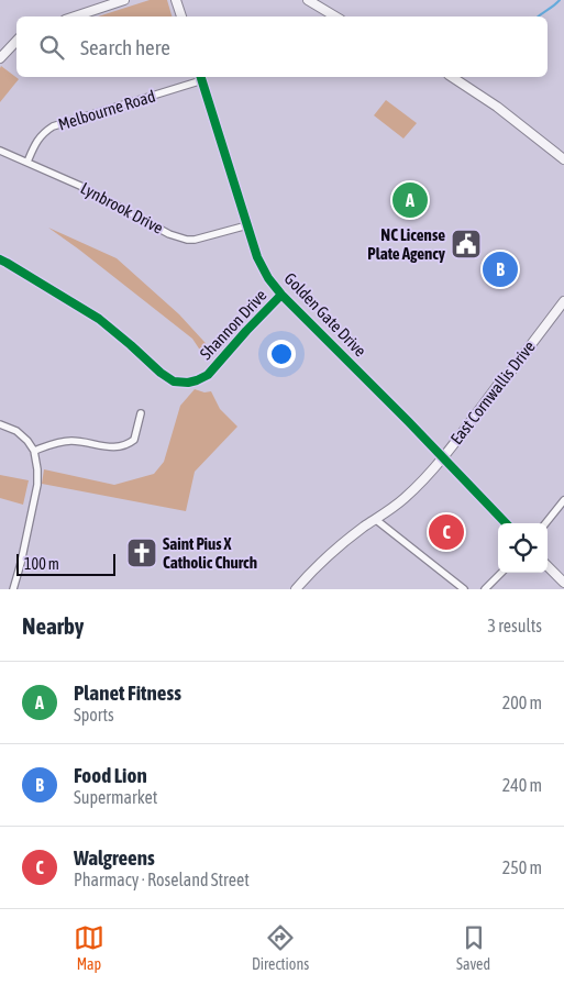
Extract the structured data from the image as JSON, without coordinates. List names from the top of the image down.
{
  "streets": {
    "street": [
      "Melbourne Road",
      "Lynbrook Drive",
      "Golden Gate Drive",
      "Shannon Drive",
      "East Cornwallis Drive"
    ]
  },
  "crossings": [
    ["Melbourne Road", "Lynbrook Drive"],
    ["Melbourne Road", "Golden Gate Drive"],
    ["Lynbrook Drive", "Golden Gate Drive"],
    ["Golden Gate Drive", "Shannon Drive"],
    ["Golden Gate Drive", "East Cornwallis Drive"]
  ],
  "places": {
    "public building": ["NC License Plate Agency"],
    "church": ["Saint Pius X Catholic Church"]
  },
  "scale_bar": "100 m",
  "page": {
    "search": "Search here",
    "pins": ["A", "B", "C"],
    "scale": "100 m",
    "heading": ["Nearby", "3 results"],
    "list": [
      {
        "mark": "A",
        "name": "Planet Fitness",
        "note": "Sports",
        "value": "200 m"
      },
      {
        "mark": "B",
        "name": "Food Lion",
        "note": "Supermarket",
        "value": "240 m"
      },
      {
        "mark": "C",
        "name": "Walgreens",
        "note": "Pharmacy · Roseland Street",
        "value": "250 m"
      }
    ],
    "nav": ["Map", "Directions", "Saved"]
  }
}
